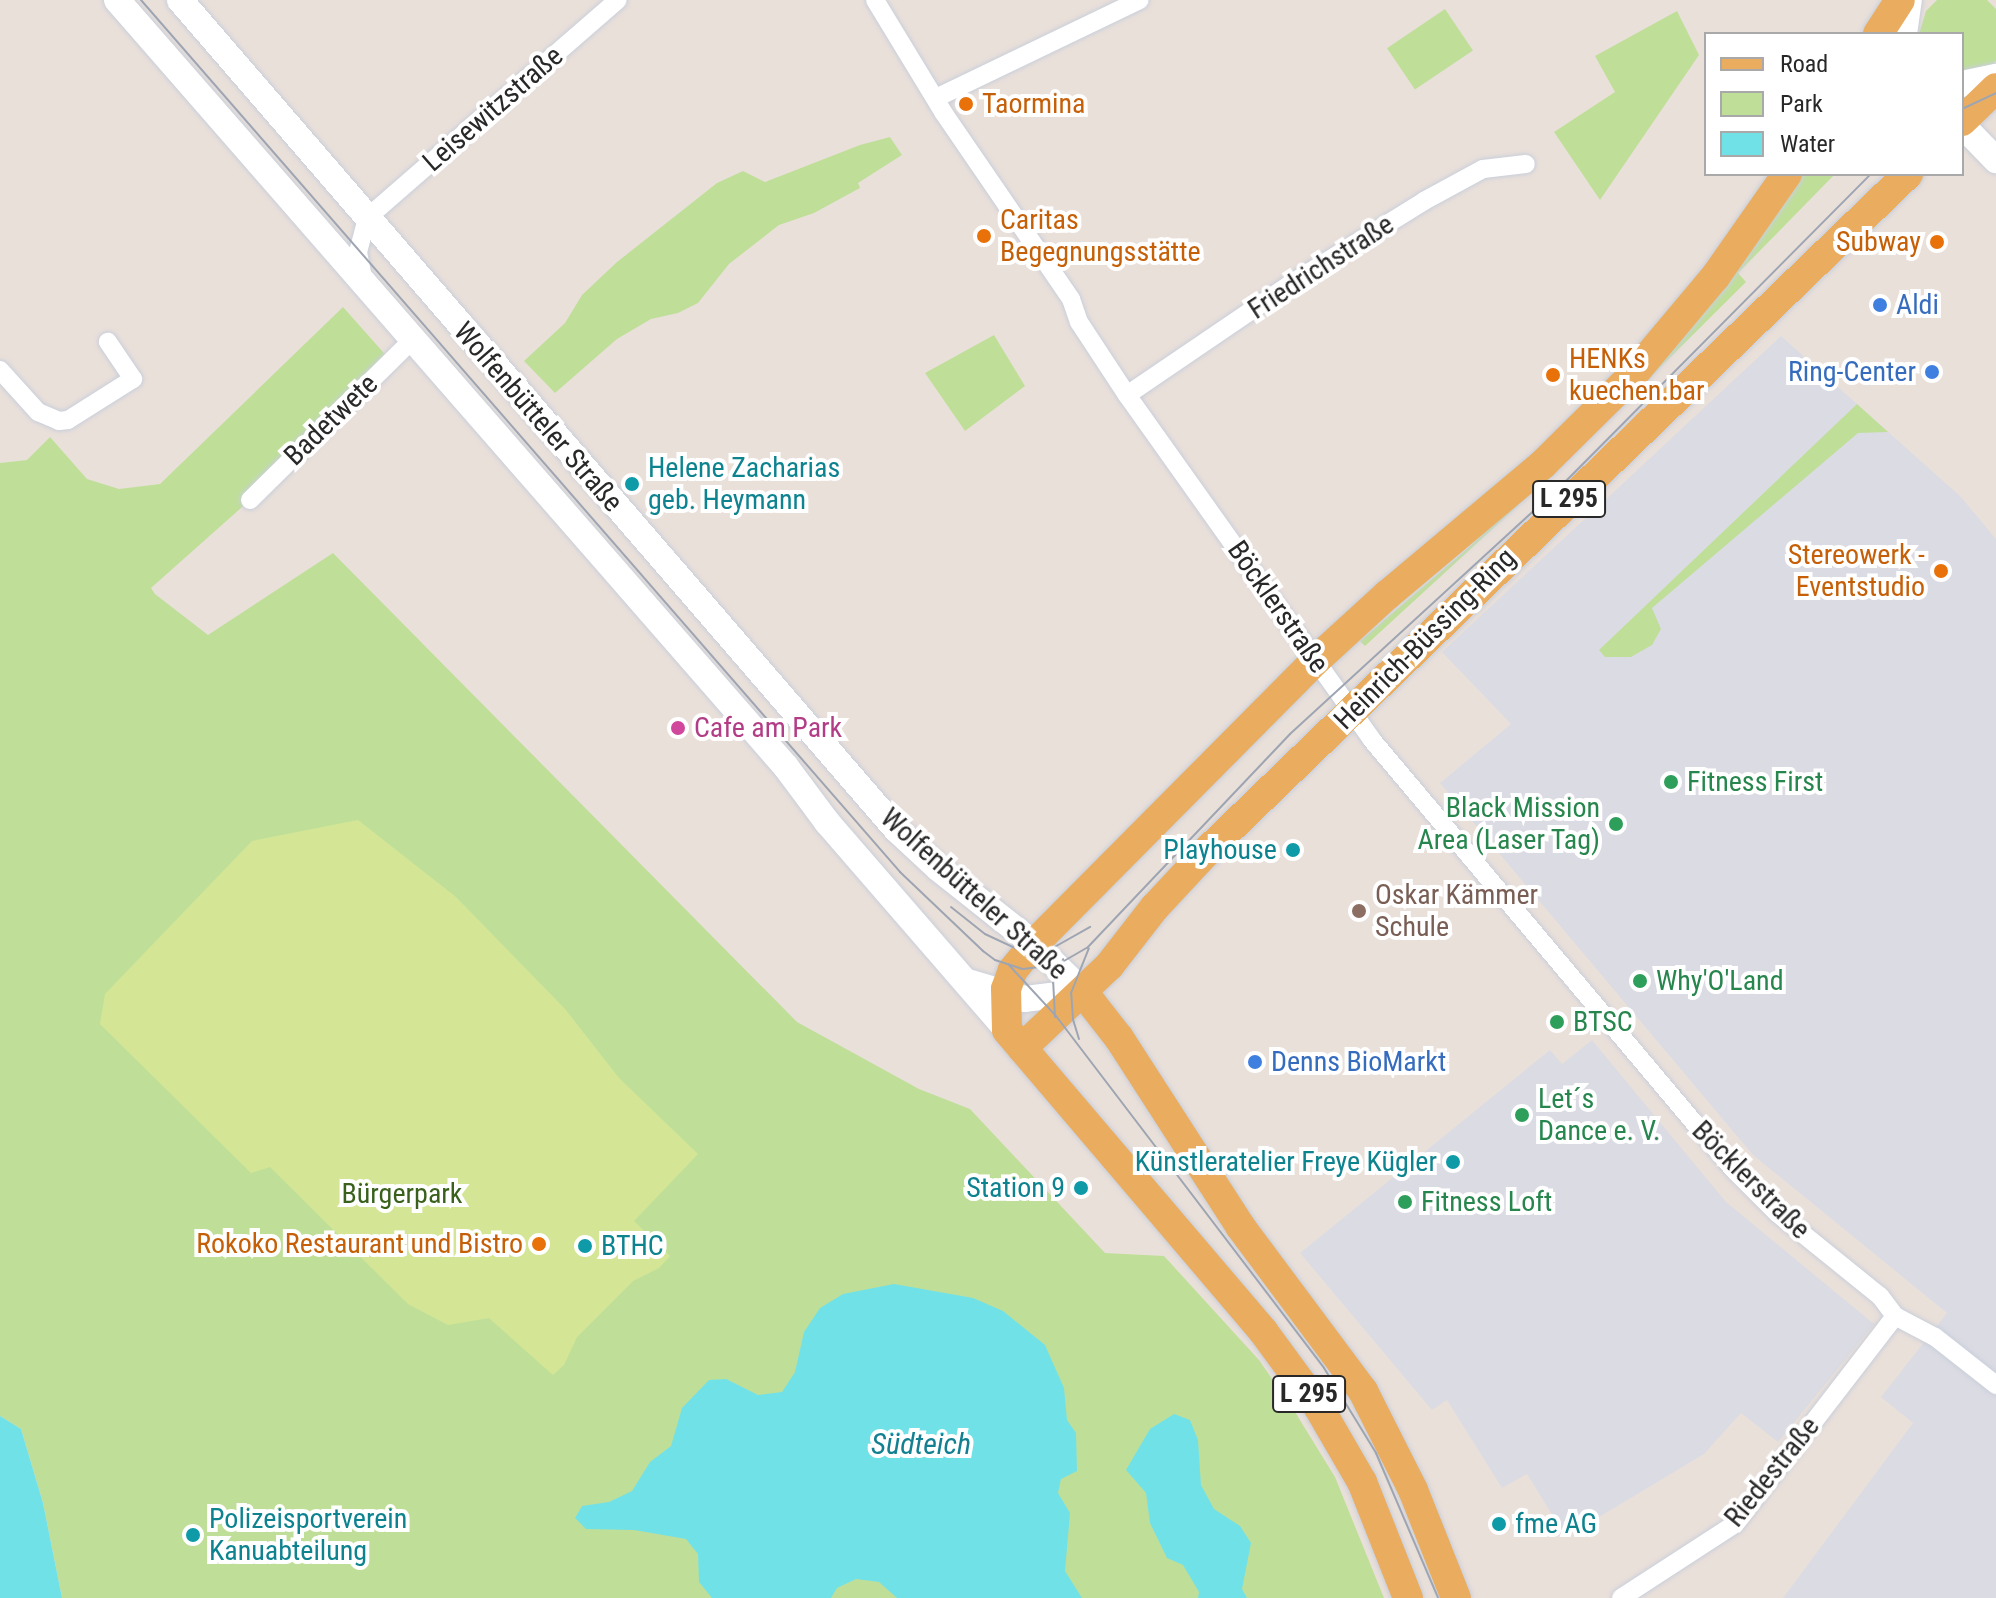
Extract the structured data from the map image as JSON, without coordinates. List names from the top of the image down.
{
  "streets": {
    "main road": ["Wolfenbütteler Straße", "L 295", "Heinrich-Büssing-Ring"],
    "street": [
      "Leisewitzstraße",
      "Friedrichstraße",
      "Badetwete",
      "Böcklerstraße",
      "Riedestraße"
    ]
  },
  "crossings": [
    ["Leisewitzstraße", "Wolfenbütteler Straße"],
    ["Friedrichstraße", "Böcklerstraße"],
    ["Wolfenbütteler Straße", "Badetwete"],
    ["Wolfenbütteler Straße", "Heinrich-Büssing-Ring"],
    ["Böcklerstraße", "Heinrich-Büssing-Ring"],
    ["Böcklerstraße", "Riedestraße"]
  ],
  "water": ["Südteich"],
  "parks": ["Bürgerpark"],
  "places": [
    "Taormina",
    "Caritas Begegnungsstätte",
    "Subway",
    "Aldi",
    "Ring-Center",
    "HENKs kuechen.bar",
    "Helene Zacharias geb. Heymann",
    "Stereowerk - Eventstudio",
    "Cafe am Park",
    "Fitness First",
    "Black Mission Area (Laser Tag)",
    "Playhouse",
    "Oskar Kämmer Schule",
    "Why'O'Land",
    "BTSC",
    "Denns BioMarkt",
    "Let´s Dance e. V.",
    "Künstleratelier Freye Kügler",
    "Station 9",
    "Fitness Loft",
    "Rokoko Restaurant und Bistro",
    "BTHC",
    "fme AG",
    "Polizeisportverein Kanuabteilung"
  ],
  "legend": ["Road", "Park", "Water"]
}
